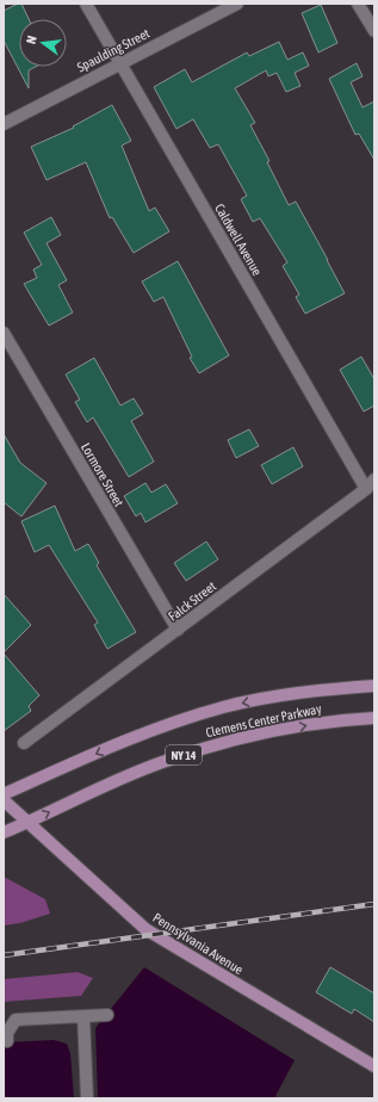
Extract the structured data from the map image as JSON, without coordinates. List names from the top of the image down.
{
  "streets": {
    "main road": ["Clemens Center Parkway", "NY 14", "Pennsylvania Avenue"],
    "street": [
      "Spaulding Street",
      "Caldwell Avenue",
      "Lormore Street",
      "Falck Street"
    ]
  },
  "crossings": [
    ["Spaulding Street", "Caldwell Avenue"],
    ["Caldwell Avenue", "Falck Street"],
    ["Lormore Street", "Falck Street"],
    ["Clemens Center Parkway", "Pennsylvania Avenue"]
  ],
  "north": "left"
}
